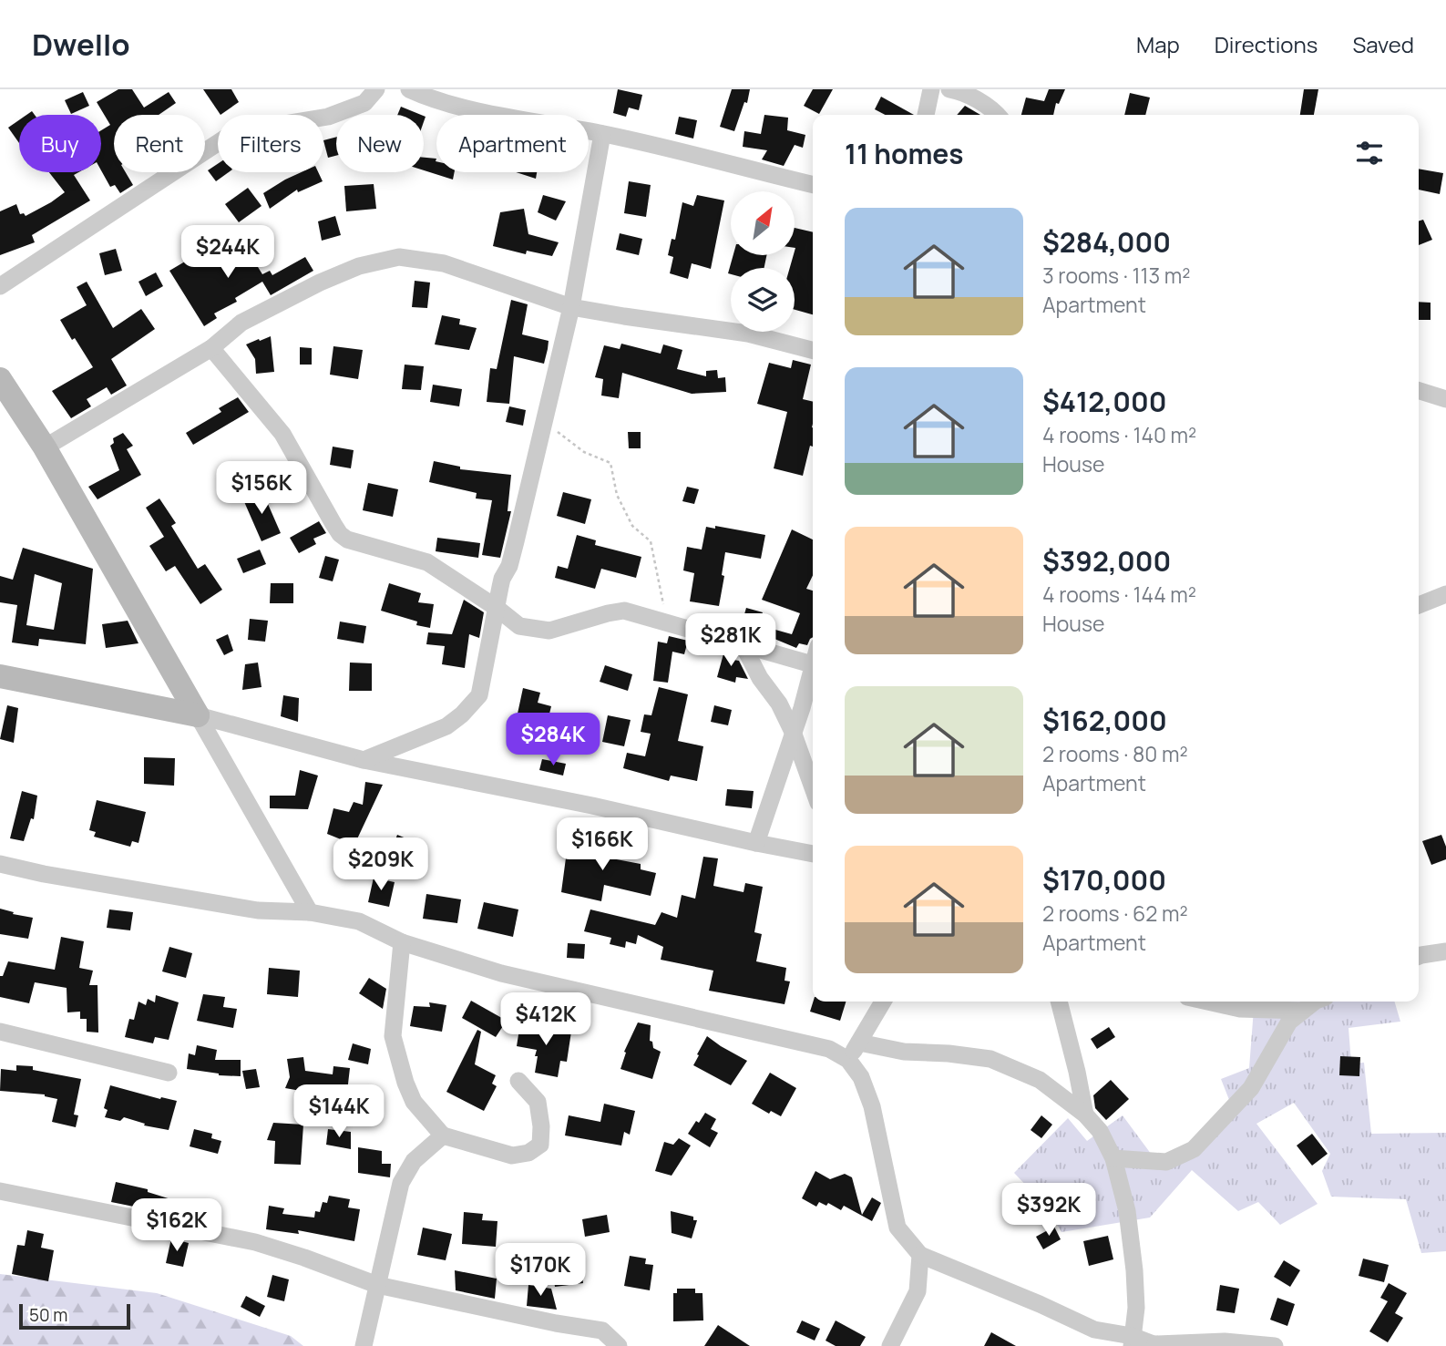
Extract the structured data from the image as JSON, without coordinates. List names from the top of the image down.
{
  "scale_bar": "50 m",
  "north": "top right",
  "page": {
    "header": "Dwello",
    "nav": ["Map", "Directions", "Saved"],
    "chip": [
      "Buy",
      "Rent",
      "Filters",
      "New",
      "Apartment"
    ],
    "heading": "11 homes",
    "list": [
      {
        "name": "$284,000",
        "note": "3 rooms · 113 m² · Apartment"
      },
      {
        "name": "$412,000",
        "note": "4 rooms · 140 m² · House"
      },
      {
        "name": "$392,000",
        "note": "4 rooms · 144 m² · House"
      },
      {
        "name": "$162,000",
        "note": "2 rooms · 80 m² · Apartment"
      },
      {
        "name": "$170,000",
        "note": "2 rooms · 62 m² · Apartment"
      }
    ],
    "price": [
      "$244K",
      "$156K",
      "$281K",
      "$284K",
      "$166K",
      "$209K",
      "$412K",
      "$144K",
      "$392K",
      "$162K",
      "$170K"
    ],
    "scale": "50 m"
  }
}
